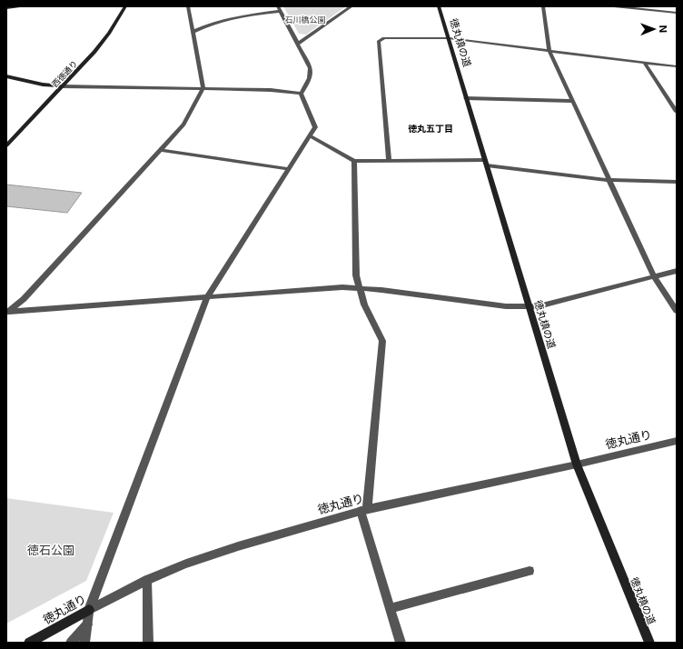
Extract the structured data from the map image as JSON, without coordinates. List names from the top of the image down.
{
  "streets": {
    "street": ["徳丸槙の道", "西徳通り", "徳丸通り"]
  },
  "crossings": [
    ["徳丸槙の道", "徳丸通り"]
  ],
  "districts": ["徳丸五丁目"],
  "parks": ["石川橋公園", "徳石公園"],
  "north": "right"
}
